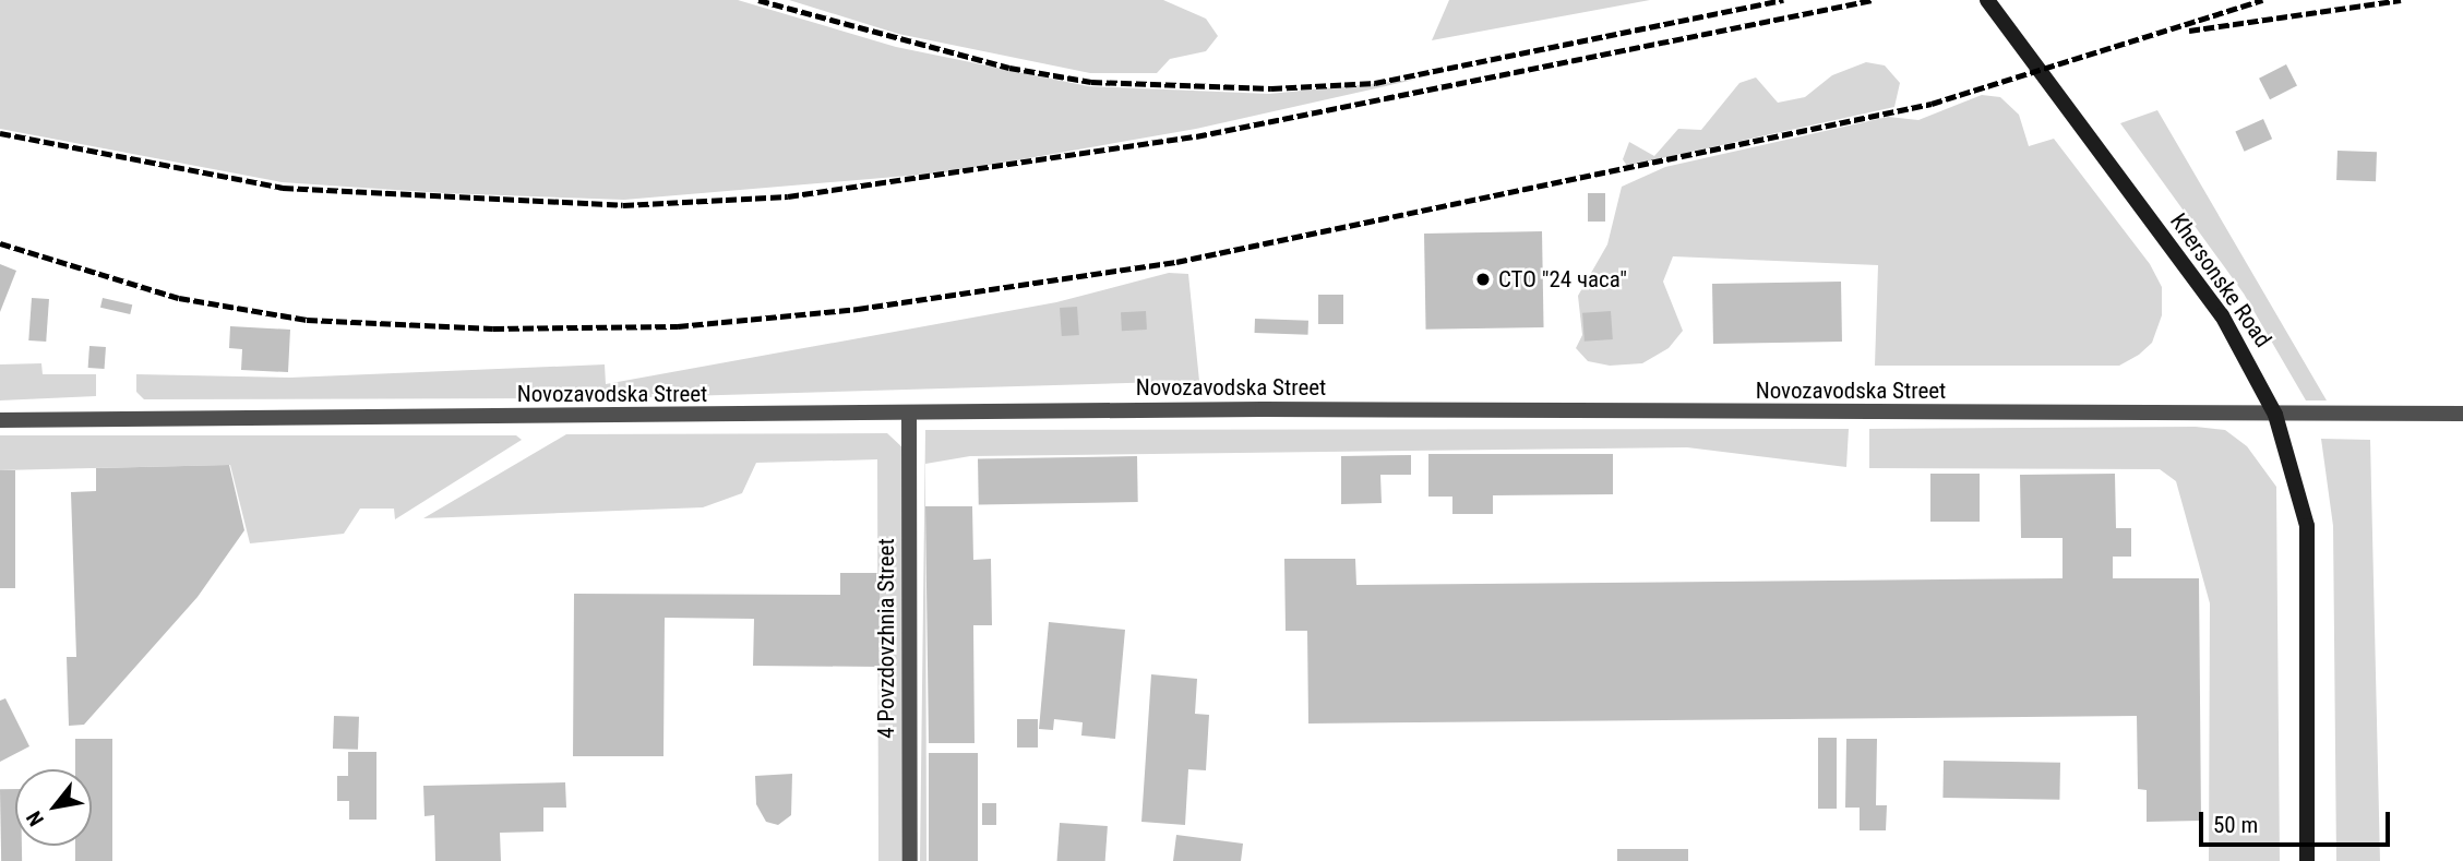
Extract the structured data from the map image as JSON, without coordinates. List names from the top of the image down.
{
  "streets": {
    "main road": ["Khersonske Road"],
    "street": ["Novozavodska Street", "4 Povzdovzhnia Street"]
  },
  "crossings": [
    ["Khersonske Road", "Novozavodska Street"],
    ["Novozavodska Street", "4 Povzdovzhnia Street"]
  ],
  "places": ["СТО \"24 часа\""],
  "scale_bar": "50 m",
  "north": "bottom left"
}
